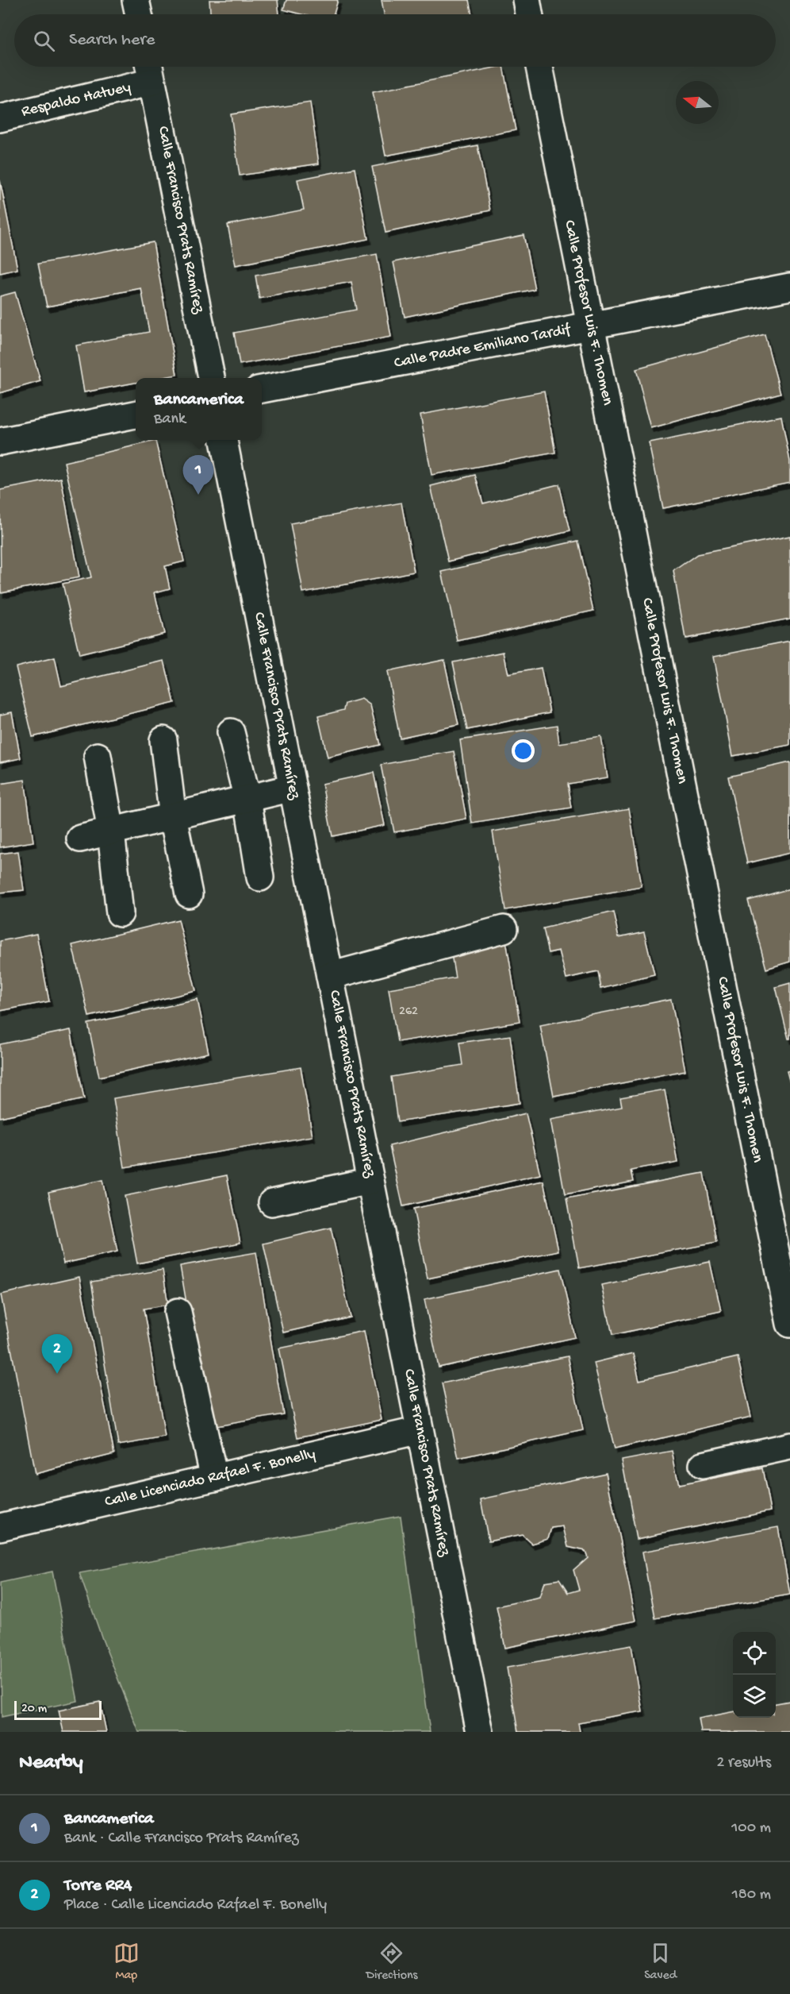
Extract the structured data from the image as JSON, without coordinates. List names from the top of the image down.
{
  "streets": {
    "street": [
      "Respaldo Hatuey",
      "Calle Francisco Prats Ramírez",
      "Calle Profesor Luis F. Thomen",
      "Calle Padre Emiliano Tardif",
      "Calle Licenciado Rafael F. Bonelly"
    ]
  },
  "crossings": [
    ["Respaldo Hatuey", "Calle Francisco Prats Ramírez"],
    ["Calle Francisco Prats Ramírez", "Calle Licenciado Rafael F. Bonelly"],
    ["Calle Profesor Luis F. Thomen", "Calle Padre Emiliano Tardif"]
  ],
  "house_numbers": ["262"],
  "scale_bar": "20 m",
  "north": "left",
  "page": {
    "search": "Search here",
    "popup": ["Bancamerica", "Bank"],
    "pins": ["1", "2"],
    "scale": "20 m",
    "heading": ["Nearby", "2 results"],
    "list": [
      {
        "mark": "1",
        "name": "Bancamerica",
        "note": "Bank · Calle Francisco Prats Ramírez",
        "value": "100 m"
      },
      {
        "mark": "2",
        "name": "Torre RR4",
        "note": "Place · Calle Licenciado Rafael F. Bonelly",
        "value": "180 m"
      }
    ],
    "nav": ["Map", "Directions", "Saved"]
  }
}
